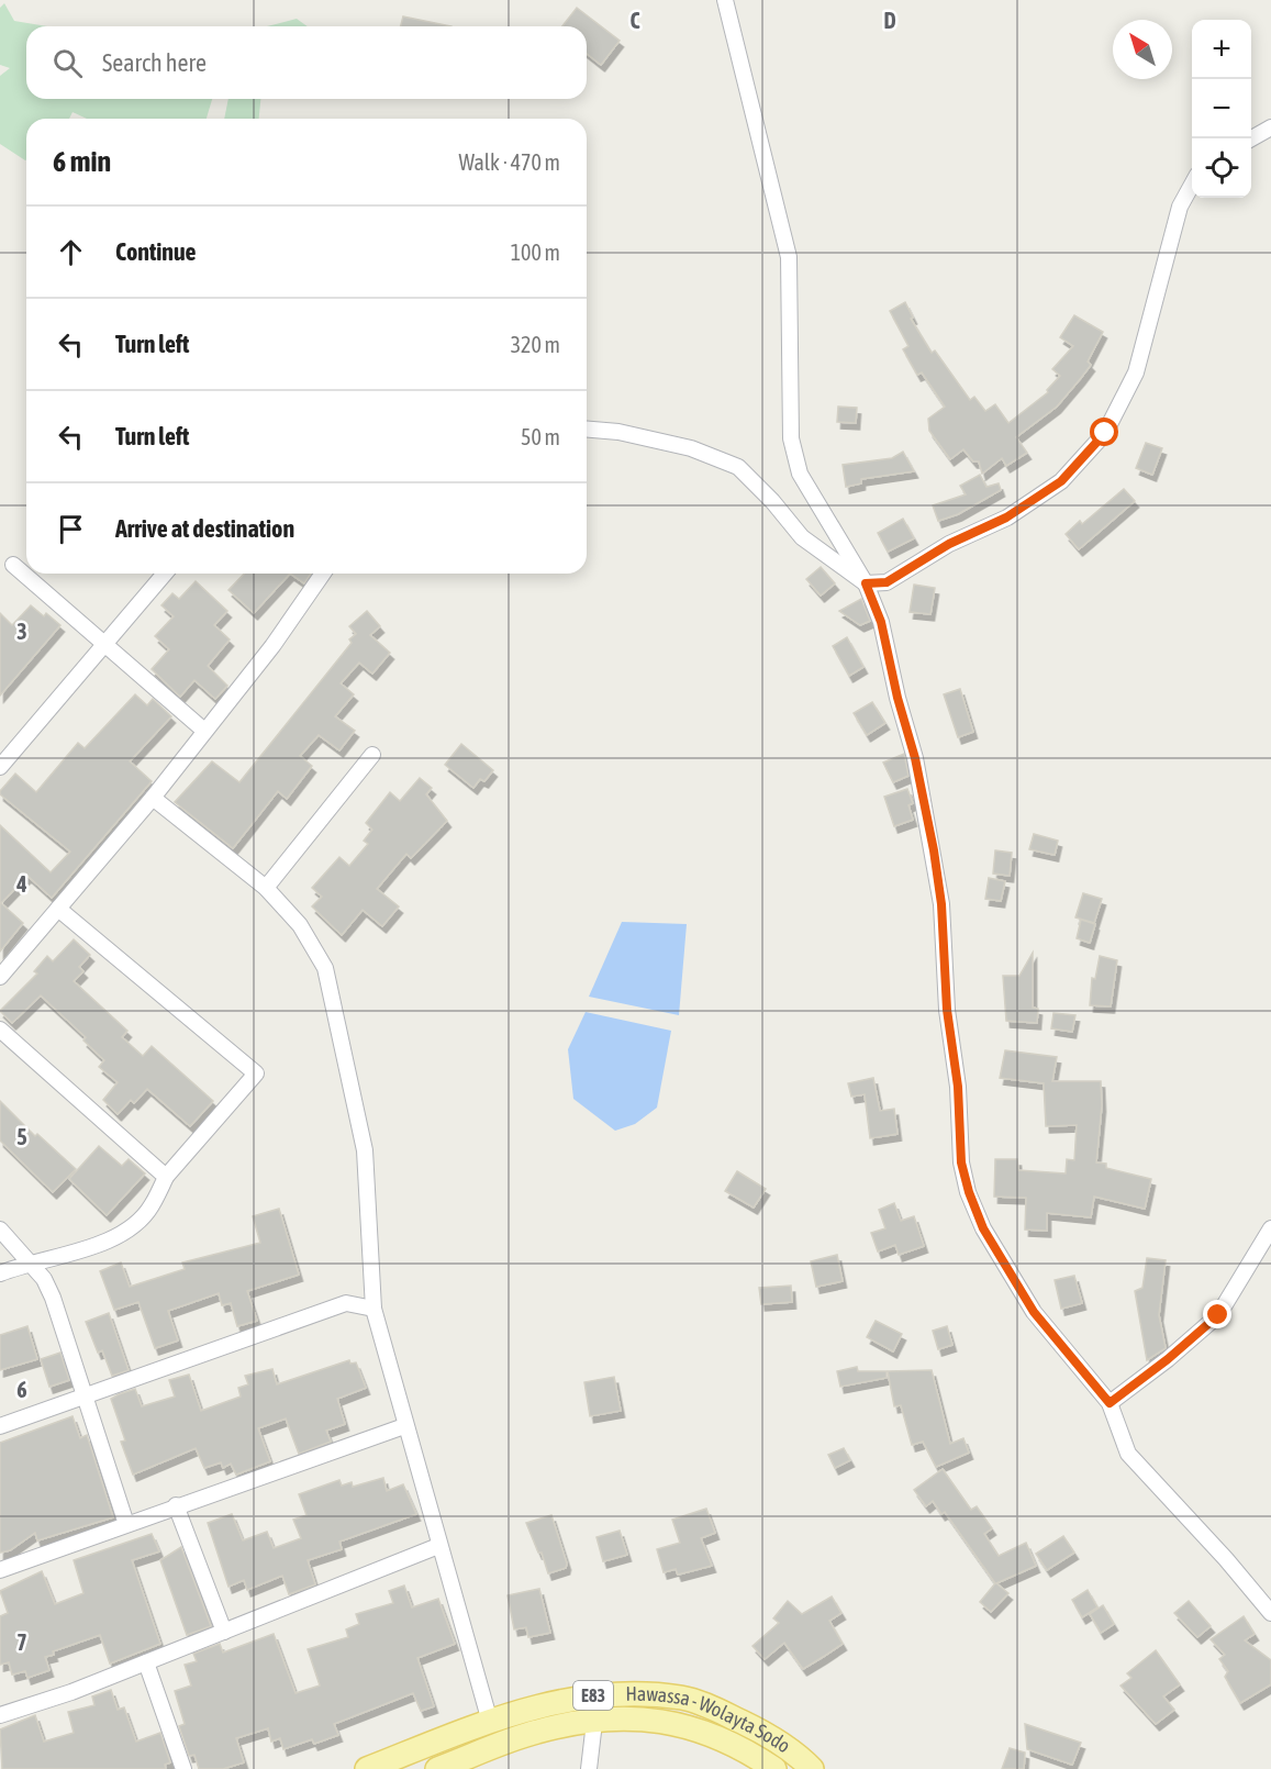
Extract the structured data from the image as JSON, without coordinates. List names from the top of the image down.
{
  "streets": {
    "main road": ["E83", "Hawassa - Wolayta Sodo"]
  },
  "north": "top left",
  "page": {
    "map_buttons": ["+", "−"],
    "search": "Search here",
    "heading": ["6 min", "Walk · 470 m"],
    "list": [
      ["Continue", "100 m"],
      ["Turn left", "320 m"],
      ["Turn left", "50 m"],
      "Arrive at destination"
    ]
  },
  "grid": {
    "columns": ["C", "D"],
    "rows": [
      "3",
      "4",
      "5",
      "6",
      "7"
    ]
  }
}
